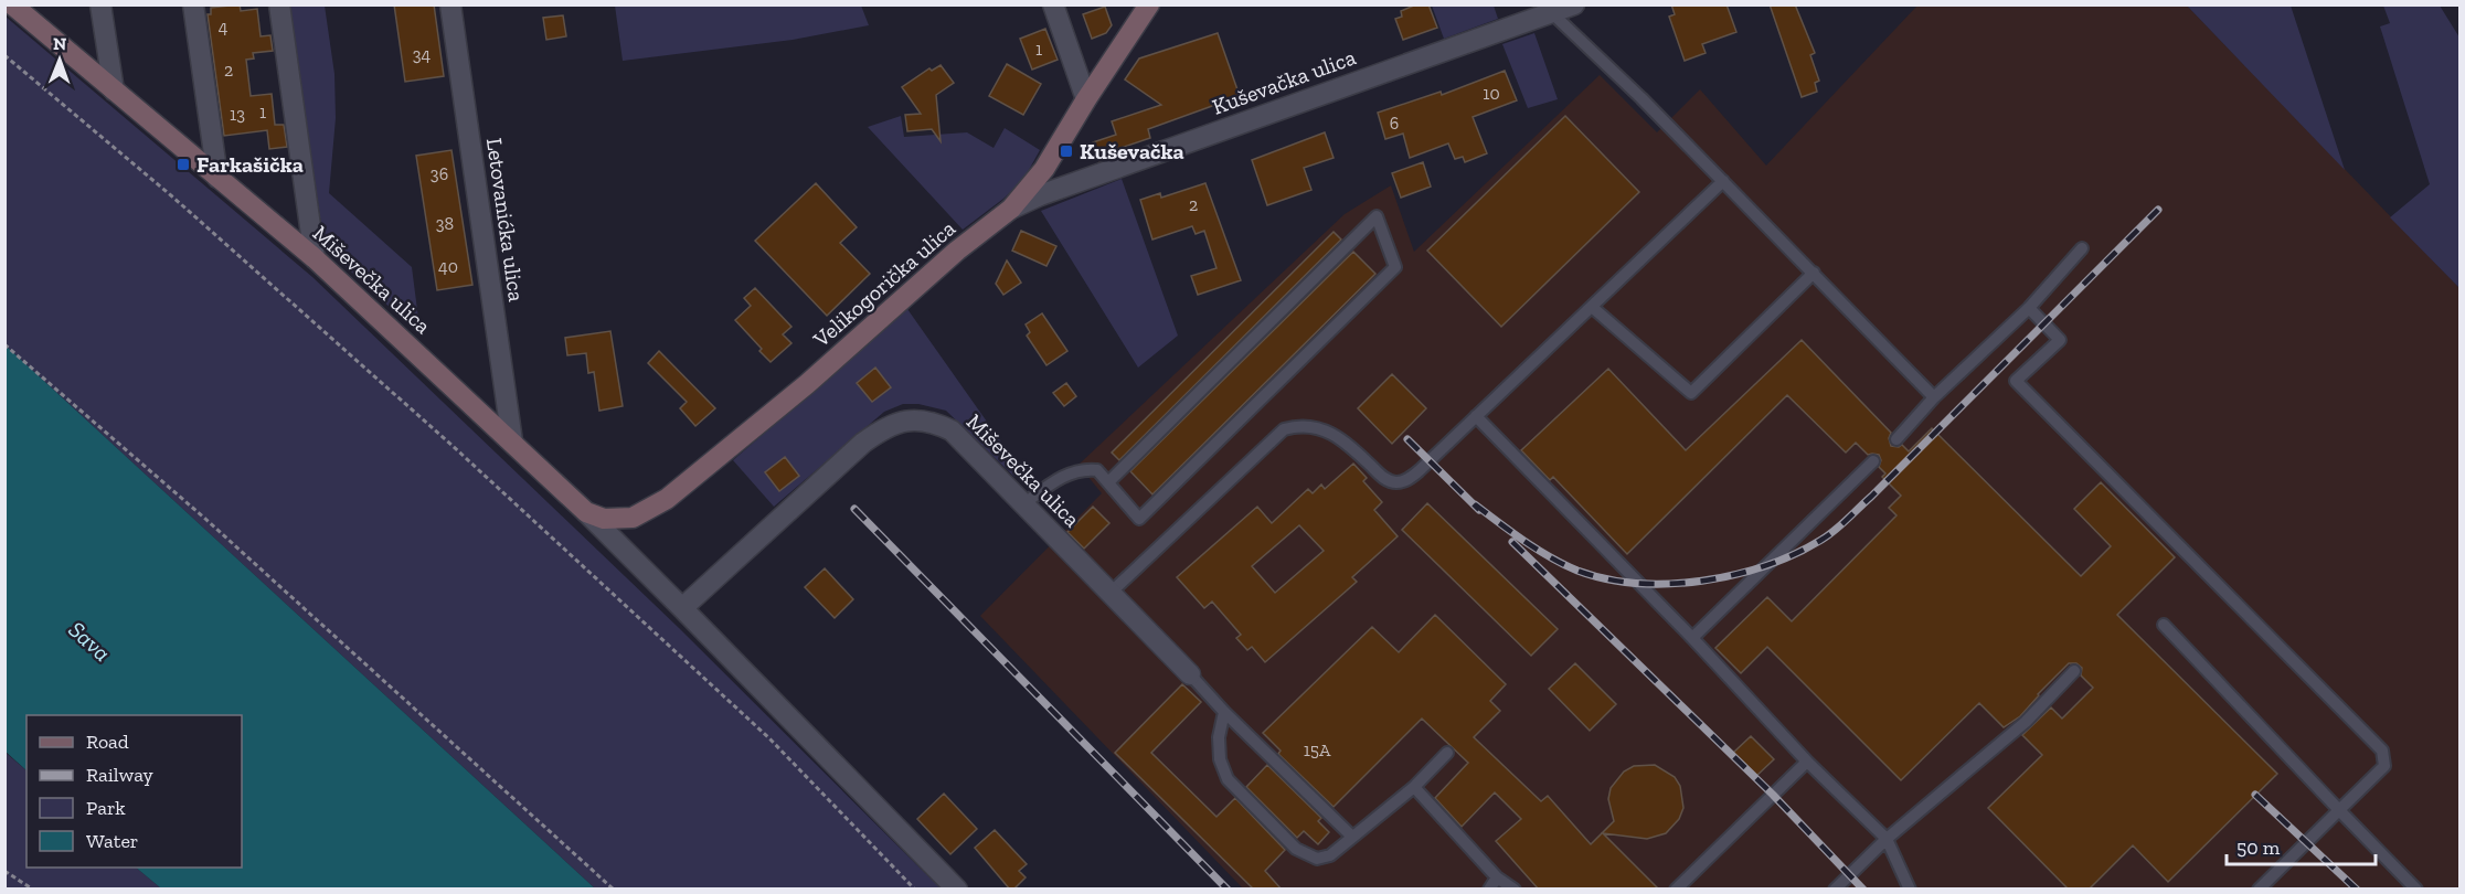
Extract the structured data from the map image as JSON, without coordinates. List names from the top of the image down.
{
  "streets": {
    "street": [
      "Kuševačka ulica",
      "Letovanićka ulica",
      "Miševečka ulica",
      "Velikogorička ulica"
    ]
  },
  "crossings": [
    ["Kuševačka ulica", "Velikogorička ulica"],
    ["Letovanićka ulica", "Miševečka ulica"],
    ["Miševečka ulica", "Velikogorička ulica"]
  ],
  "water": ["Sava"],
  "places": {
    "transit": ["Kuševačka", "Farkašička"]
  },
  "house_numbers": [
    "4",
    "1",
    "34",
    "2",
    "10",
    "1",
    "13",
    "6",
    "36",
    "2",
    "38",
    "40",
    "15A"
  ],
  "legend": [
    "Road",
    "Railway",
    "Park",
    "Water"
  ],
  "scale_bar": "50 m",
  "north": "top"
}
